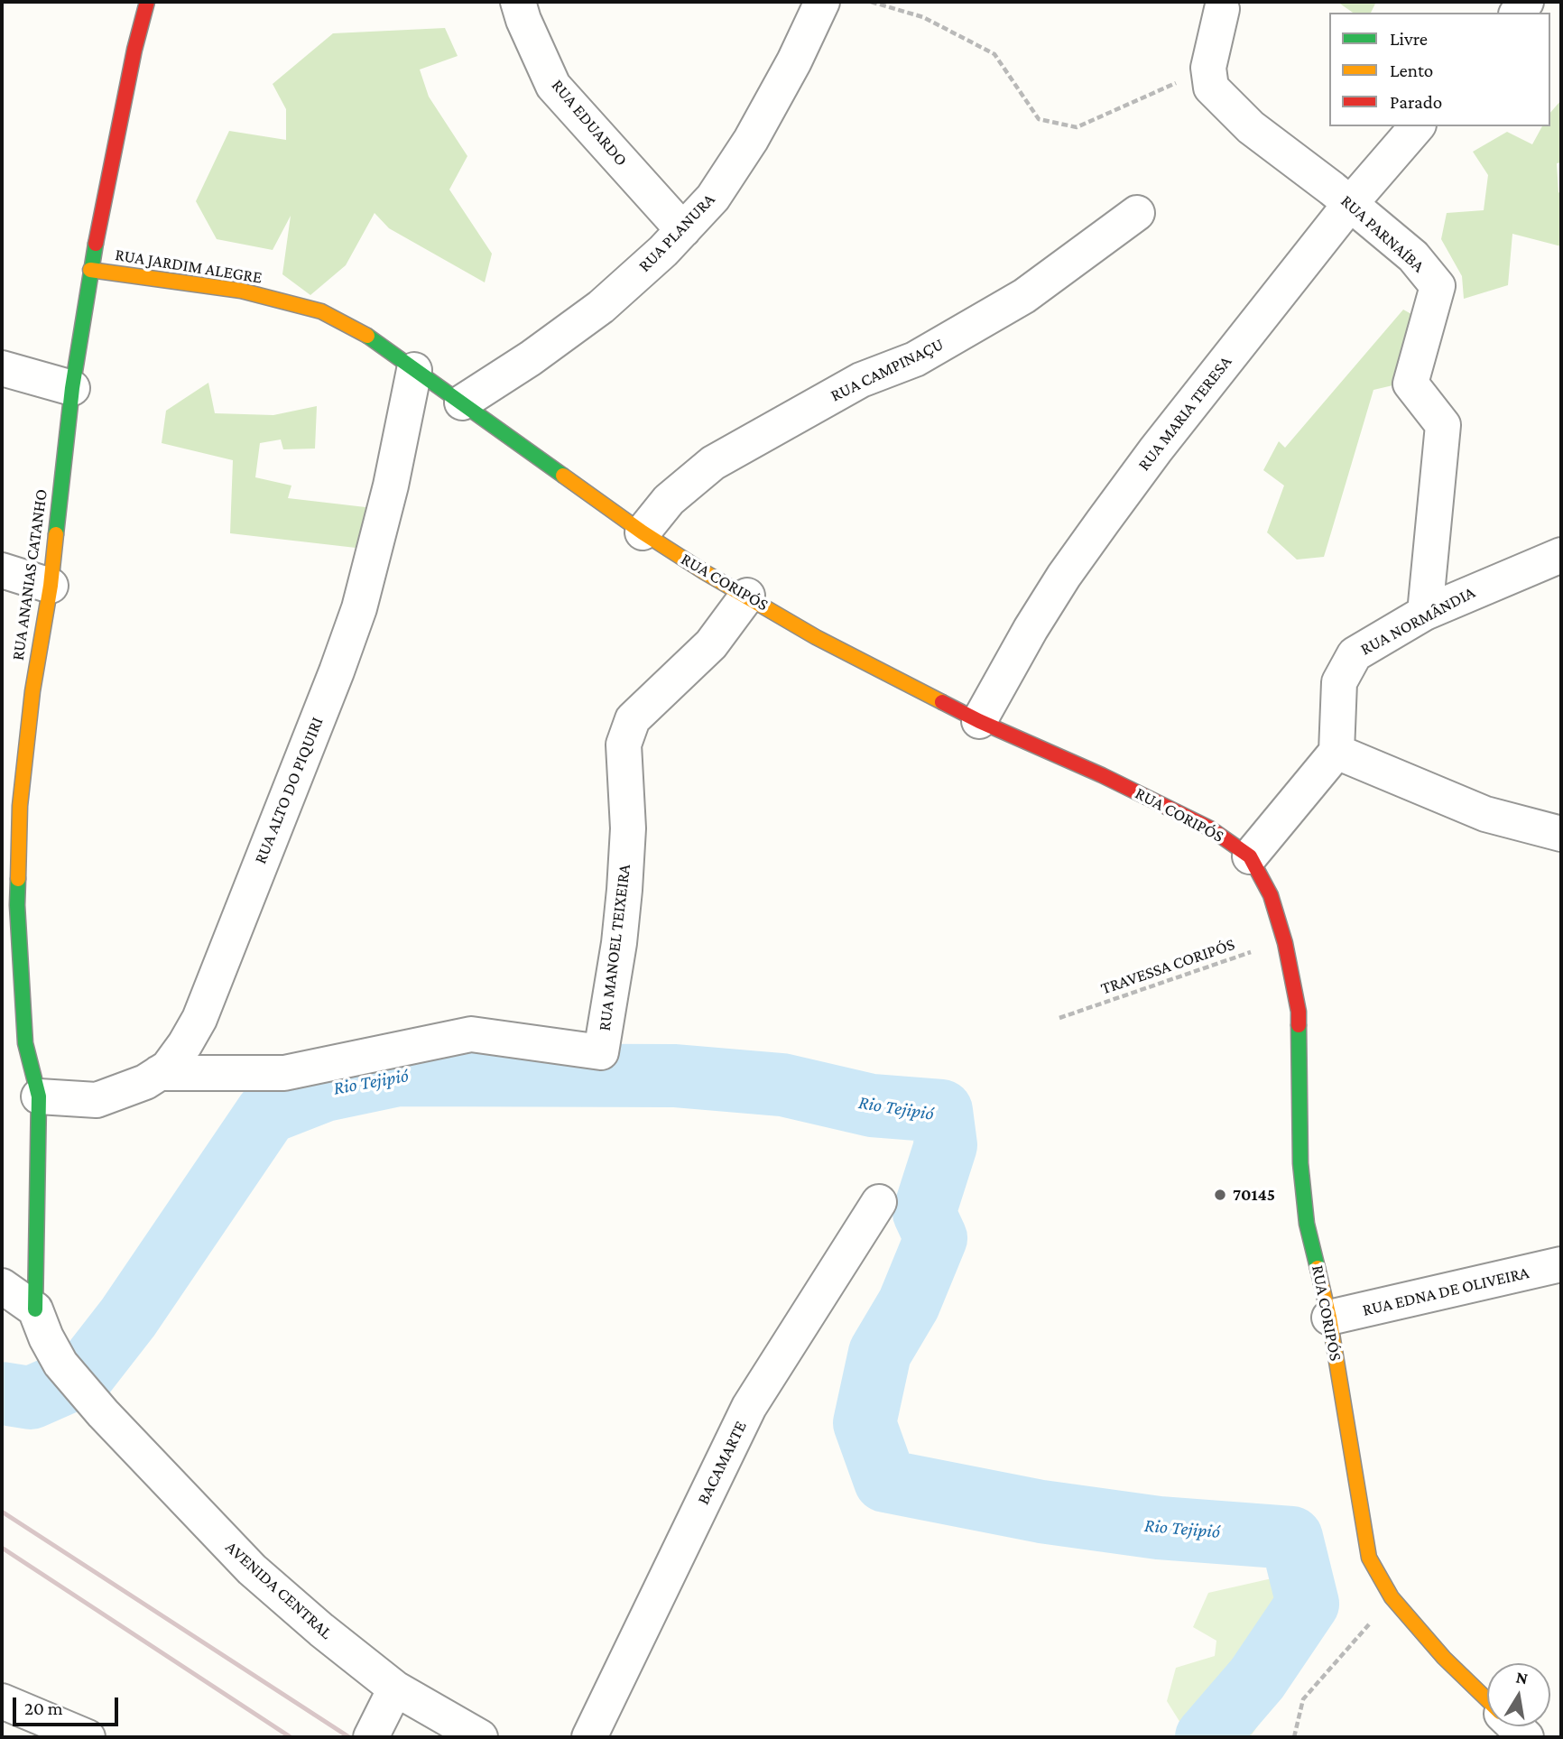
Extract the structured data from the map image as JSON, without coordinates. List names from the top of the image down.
{
  "streets": {
    "street": [
      "RUA EDUARDO",
      "RUA PLANURA",
      "RUA PARNAÍBA",
      "RUA JARDIM ALEGRE",
      "RUA CAMPINAÇU",
      "RUA MARIA TERESA",
      "RUA ANANIAS CATANHO",
      "RUA CORIPÓS",
      "RUA NORMÂNDIA",
      "RUA ALTO DO PIQUIRI",
      "RUA MANOEL TEIXEIRA",
      "RUA EDNA DE OLIVEIRA",
      "BACAMARTE",
      "AVENIDA CENTRAL"
    ],
    "path": ["TRAVESSA CORIPÓS"]
  },
  "crossings": [
    ["RUA EDUARDO", "RUA PLANURA"],
    ["RUA PLANURA", "RUA CORIPÓS"],
    ["RUA PARNAÍBA", "RUA MARIA TERESA"],
    ["RUA PARNAÍBA", "RUA NORMÂNDIA"],
    ["RUA JARDIM ALEGRE", "RUA ANANIAS CATANHO"],
    ["RUA JARDIM ALEGRE", "RUA CORIPÓS"],
    ["RUA JARDIM ALEGRE", "RUA ALTO DO PIQUIRI"],
    ["RUA CAMPINAÇU", "RUA CORIPÓS"],
    ["RUA MARIA TERESA", "RUA CORIPÓS"],
    ["RUA ANANIAS CATANHO", "RUA ALTO DO PIQUIRI"],
    ["RUA ANANIAS CATANHO", "AVENIDA CENTRAL"],
    ["RUA CORIPÓS", "RUA ALTO DO PIQUIRI"],
    ["RUA CORIPÓS", "RUA MANOEL TEIXEIRA"],
    ["RUA CORIPÓS", "TRAVESSA CORIPÓS"],
    ["RUA CORIPÓS", "RUA EDNA DE OLIVEIRA"],
    ["RUA ALTO DO PIQUIRI", "RUA MANOEL TEIXEIRA"]
  ],
  "water": ["Rio Tejipió"],
  "places": ["70145"],
  "legend": ["Livre", "Lento", "Parado"],
  "scale_bar": "20 m",
  "north": "top"
}
